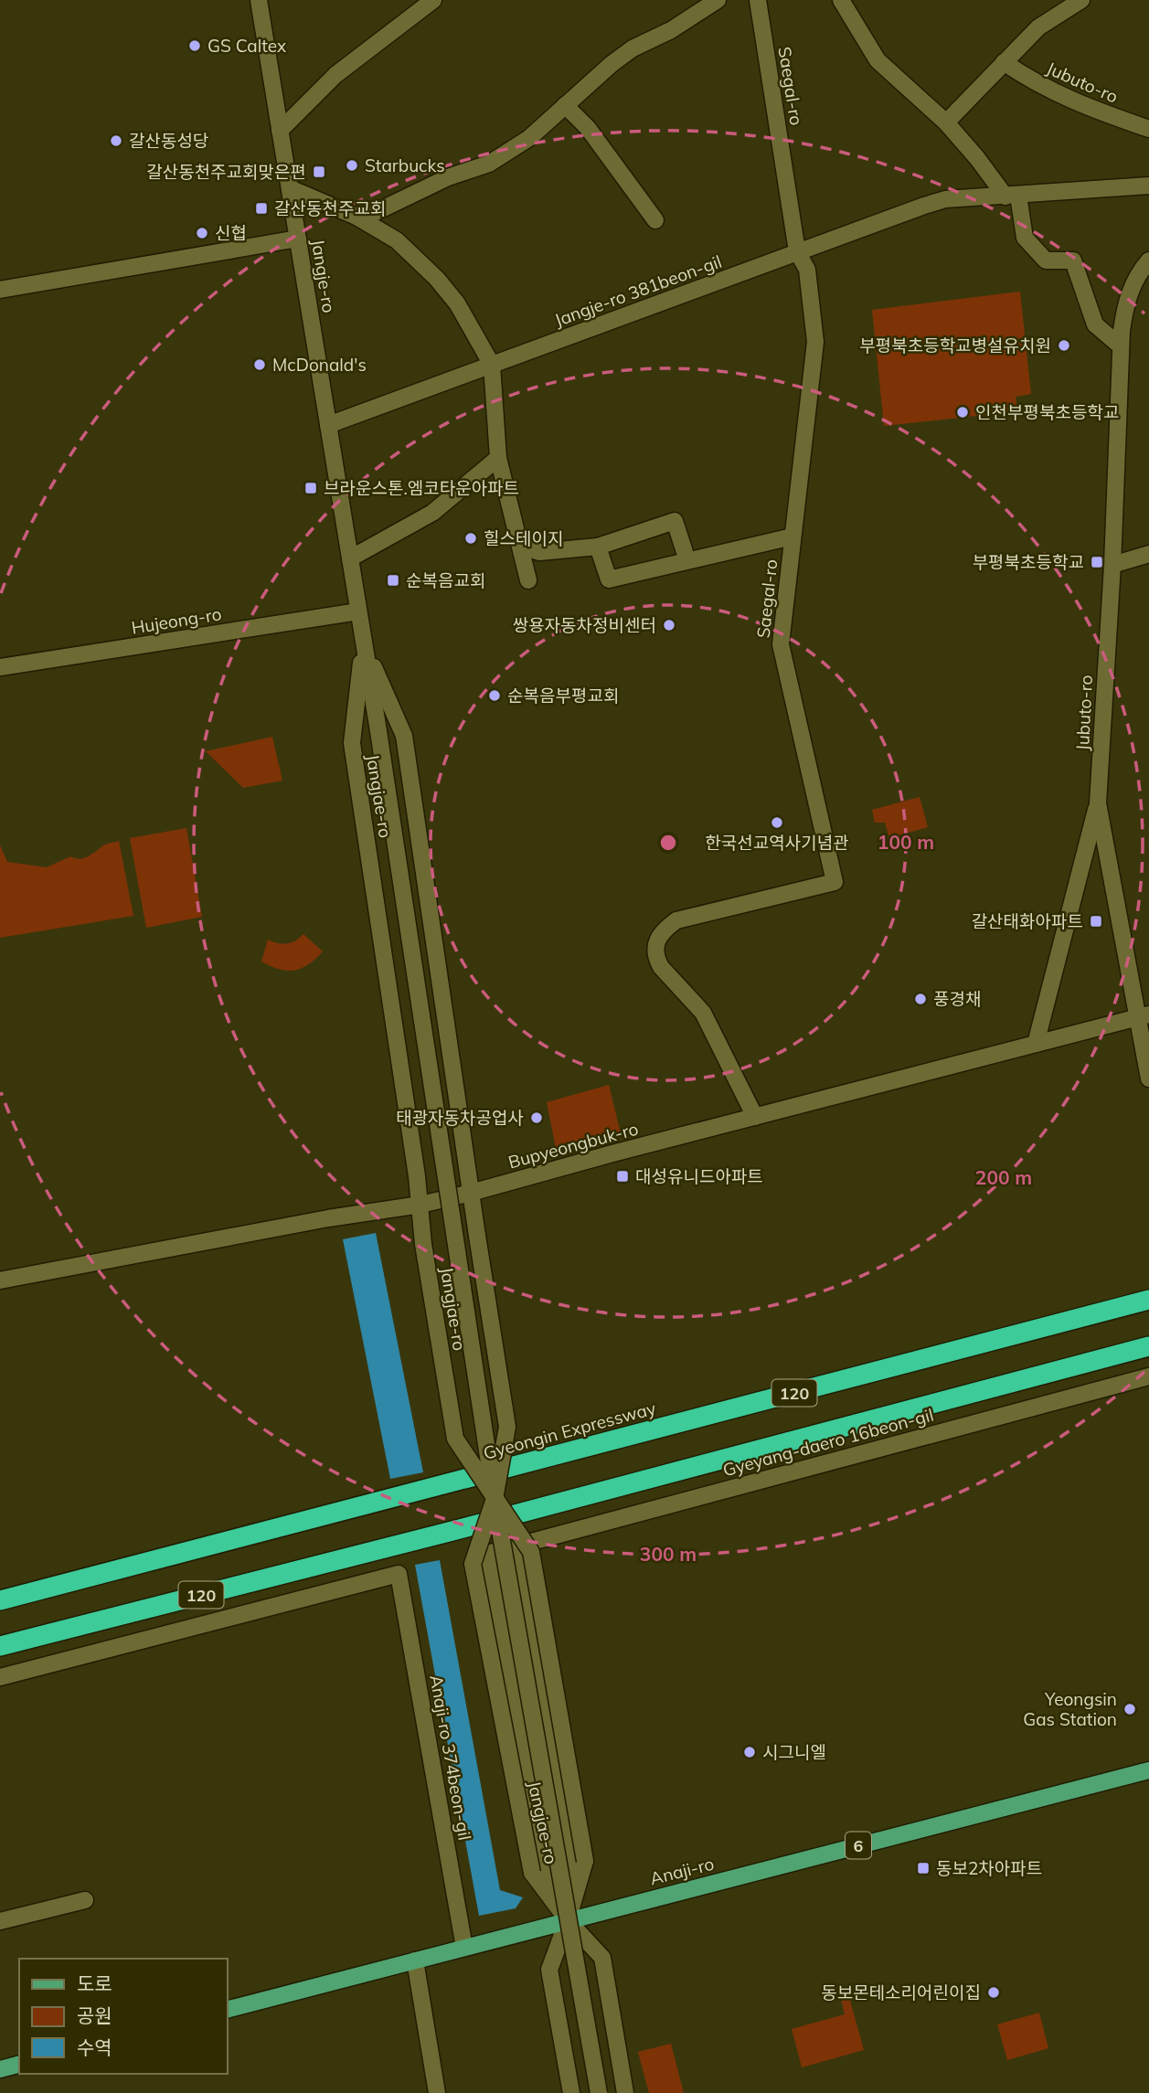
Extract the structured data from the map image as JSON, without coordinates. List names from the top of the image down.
{
  "streets": {
    "highway": ["120", "Gyeongin Expressway"],
    "main road": ["6", "Anaji-ro"],
    "street": [
      "Jubuto-ro",
      "Saegal-ro",
      "Jangje-ro",
      "Jangje-ro 381beon-gil",
      "Hujeong-ro",
      "Jangjae-ro",
      "Bupyeongbuk-ro",
      "Gyeyang-daero 16beon-gil",
      "Anaji-ro 374beon-gil"
    ]
  },
  "crossings": [
    ["Jubuto-ro", "Bupyeongbuk-ro"],
    ["Saegal-ro", "Jangje-ro 381beon-gil"],
    ["Saegal-ro", "Bupyeongbuk-ro"],
    ["Jangje-ro", "Jangje-ro 381beon-gil"],
    ["Jangje-ro", "Hujeong-ro"],
    ["Jangje-ro", "Jangjae-ro"],
    ["Jangjae-ro", "Bupyeongbuk-ro"],
    ["Jangjae-ro", "Gyeyang-daero 16beon-gil"],
    ["Jangjae-ro", "Anaji-ro"],
    ["Gyeyang-daero 16beon-gil", "Anaji-ro"],
    ["Anaji-ro 374beon-gil", "Anaji-ro"]
  ],
  "places": {
    "other": [
      "GS Caltex",
      "갈산동성당",
      "Starbucks",
      "신협",
      "부평북초등학교병설유치원",
      "McDonald's",
      "인천부평북초등학교",
      "힐스테이지",
      "쌍용자동차정비센터",
      "순복음부평교회",
      "한국선교역사기념관",
      "풍경채",
      "태광자동차공업사",
      "Yeongsin Gas Station",
      "시그니엘",
      "동보몬테소리어린이집"
    ],
    "transit": [
      "갈산동천주교회맞은편",
      "갈산동천주교회",
      "브라운스톤.엠코타운아파트",
      "부평북초등학교",
      "순복음교회",
      "갈산태화아파트",
      "대성유니드아파트",
      "동보2차아파트"
    ]
  },
  "legend": ["도로", "공원", "수역"],
  "rings": ["100 m", "200 m", "300 m"]
}
